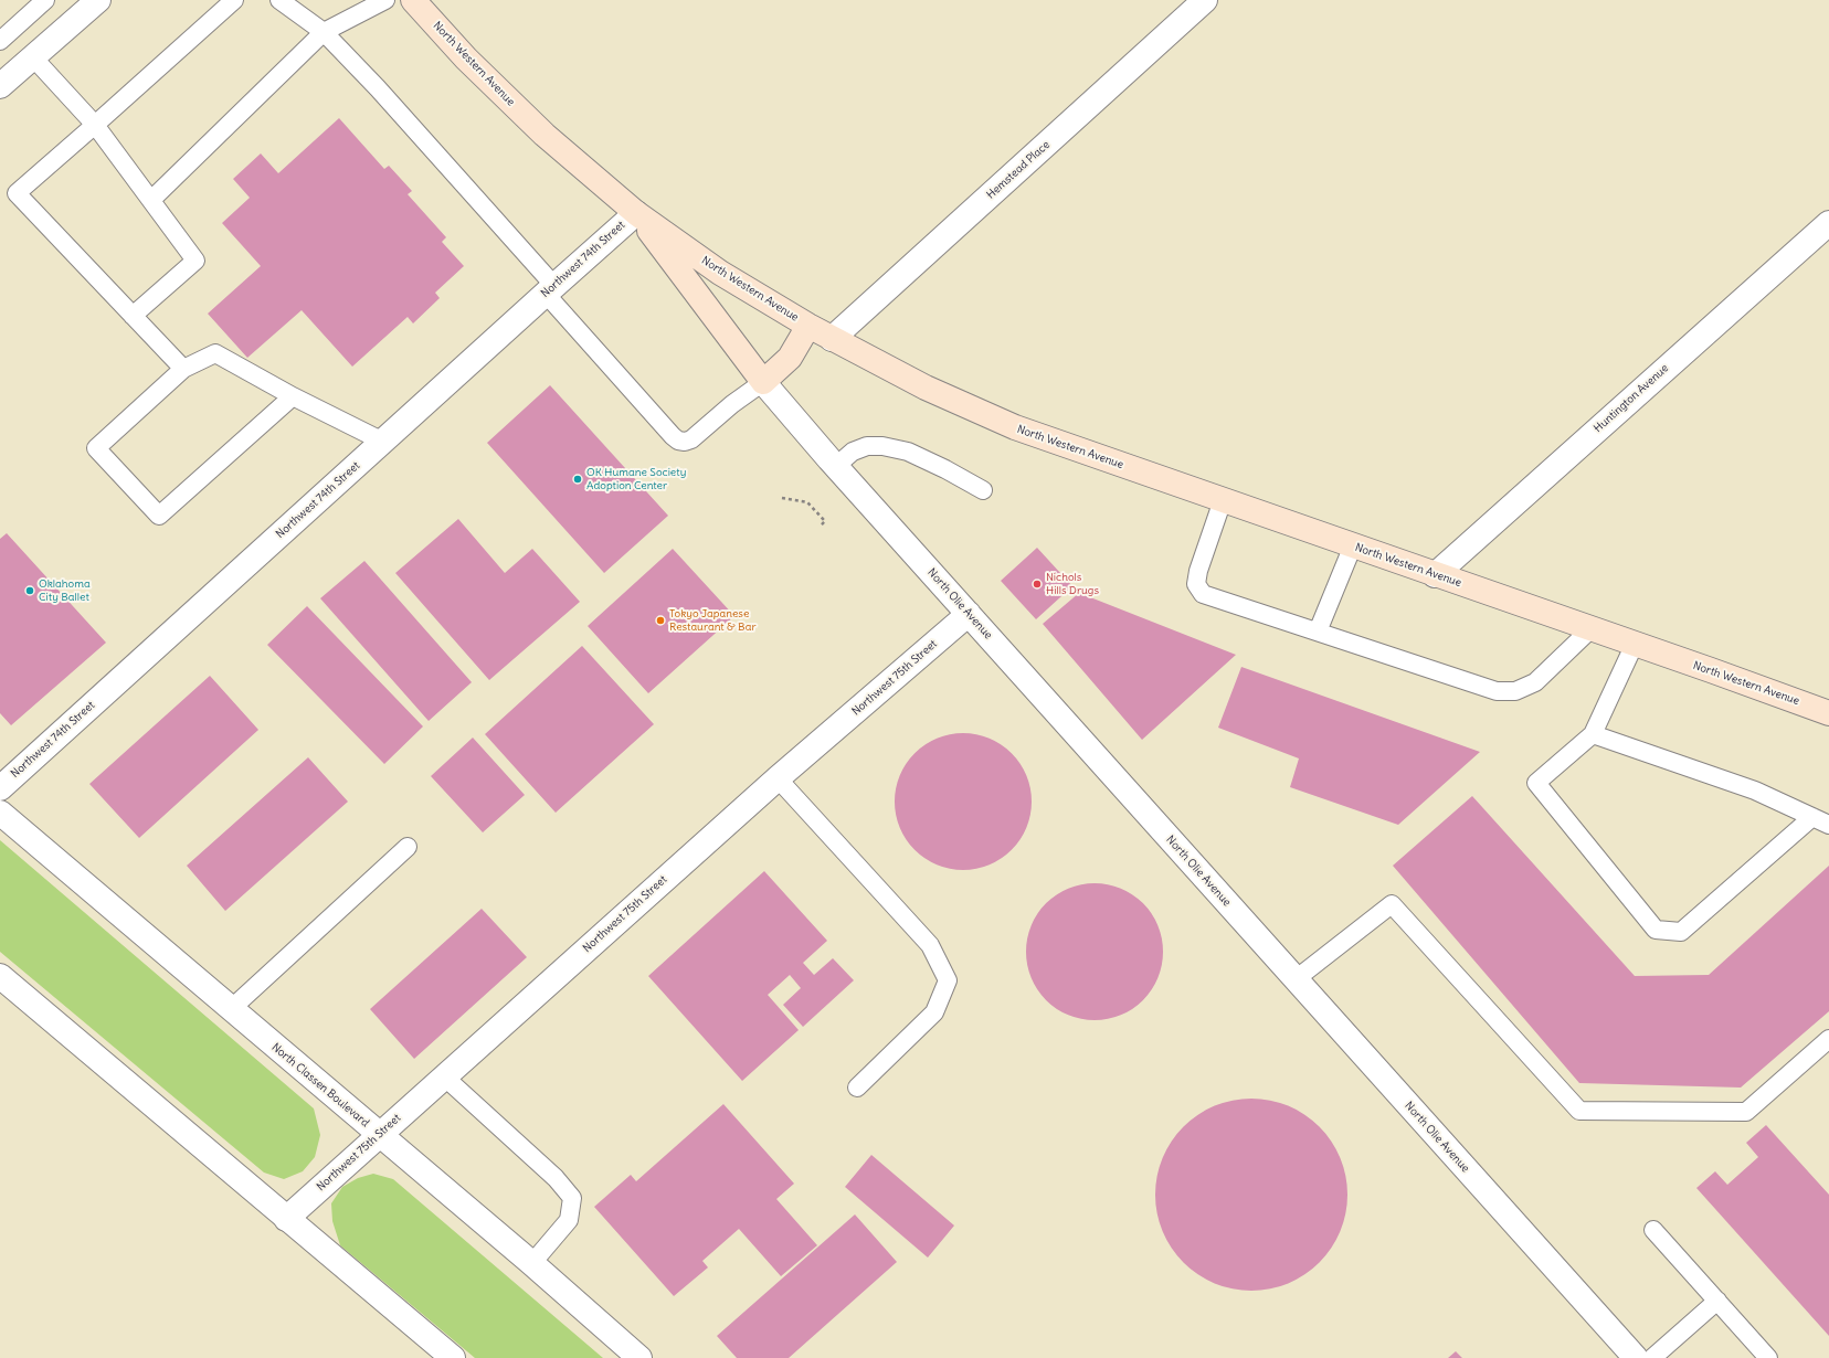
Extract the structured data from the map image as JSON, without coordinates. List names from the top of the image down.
{
  "streets": {
    "main road": ["North Western Avenue"],
    "street": [
      "Hemstead Place",
      "Northwest 74th Street",
      "Huntington Avenue",
      "North Olie Avenue",
      "Northwest 75th Street",
      "North Classen Boulevard"
    ]
  },
  "crossings": [
    ["North Western Avenue", "Hemstead Place"],
    ["North Western Avenue", "Northwest 74th Street"],
    ["North Western Avenue", "Huntington Avenue"],
    ["North Olie Avenue", "Northwest 75th Street"],
    ["Northwest 75th Street", "North Classen Boulevard"]
  ],
  "places": [
    "OK Humane Society Adoption Center",
    "Nichols Hills Drugs",
    "Oklahoma City Ballet",
    "Tokyo Japanese Restaurant & Bar"
  ]
}
